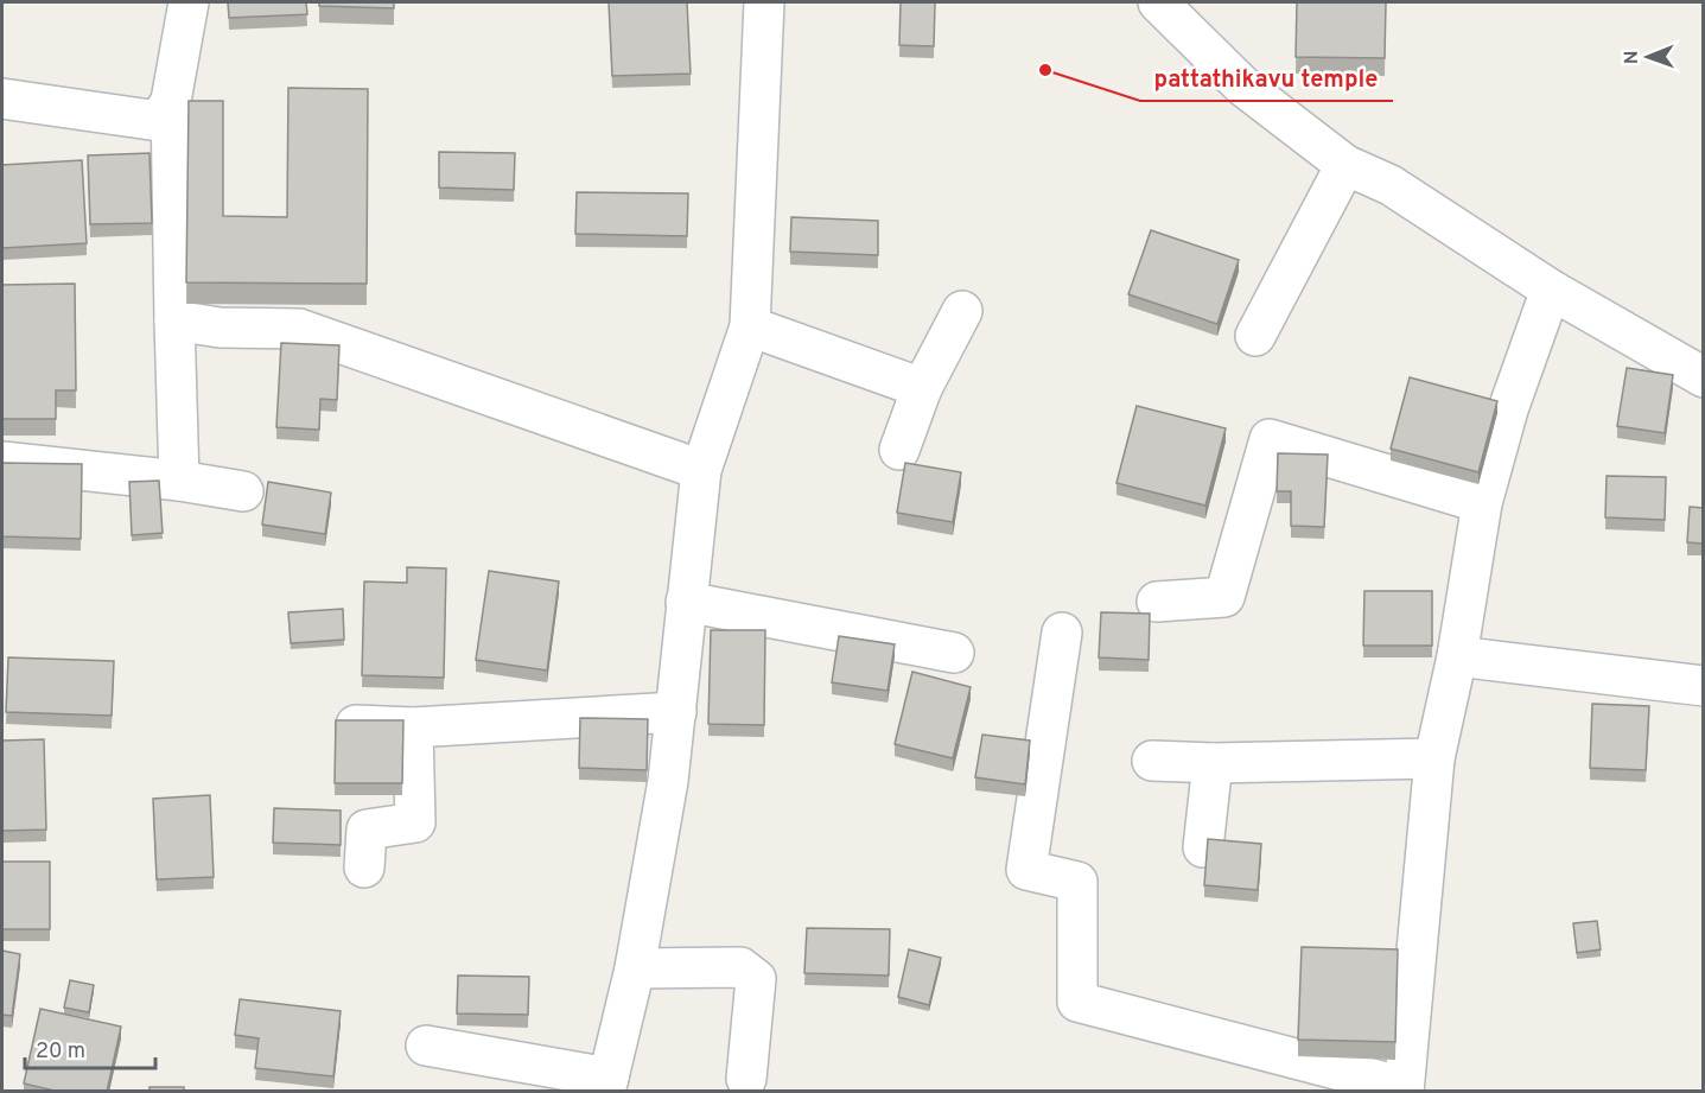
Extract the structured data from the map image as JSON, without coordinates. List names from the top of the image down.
{
  "places": ["pattathikavu temple"],
  "scale_bar": "20 m",
  "north": "left"
}
